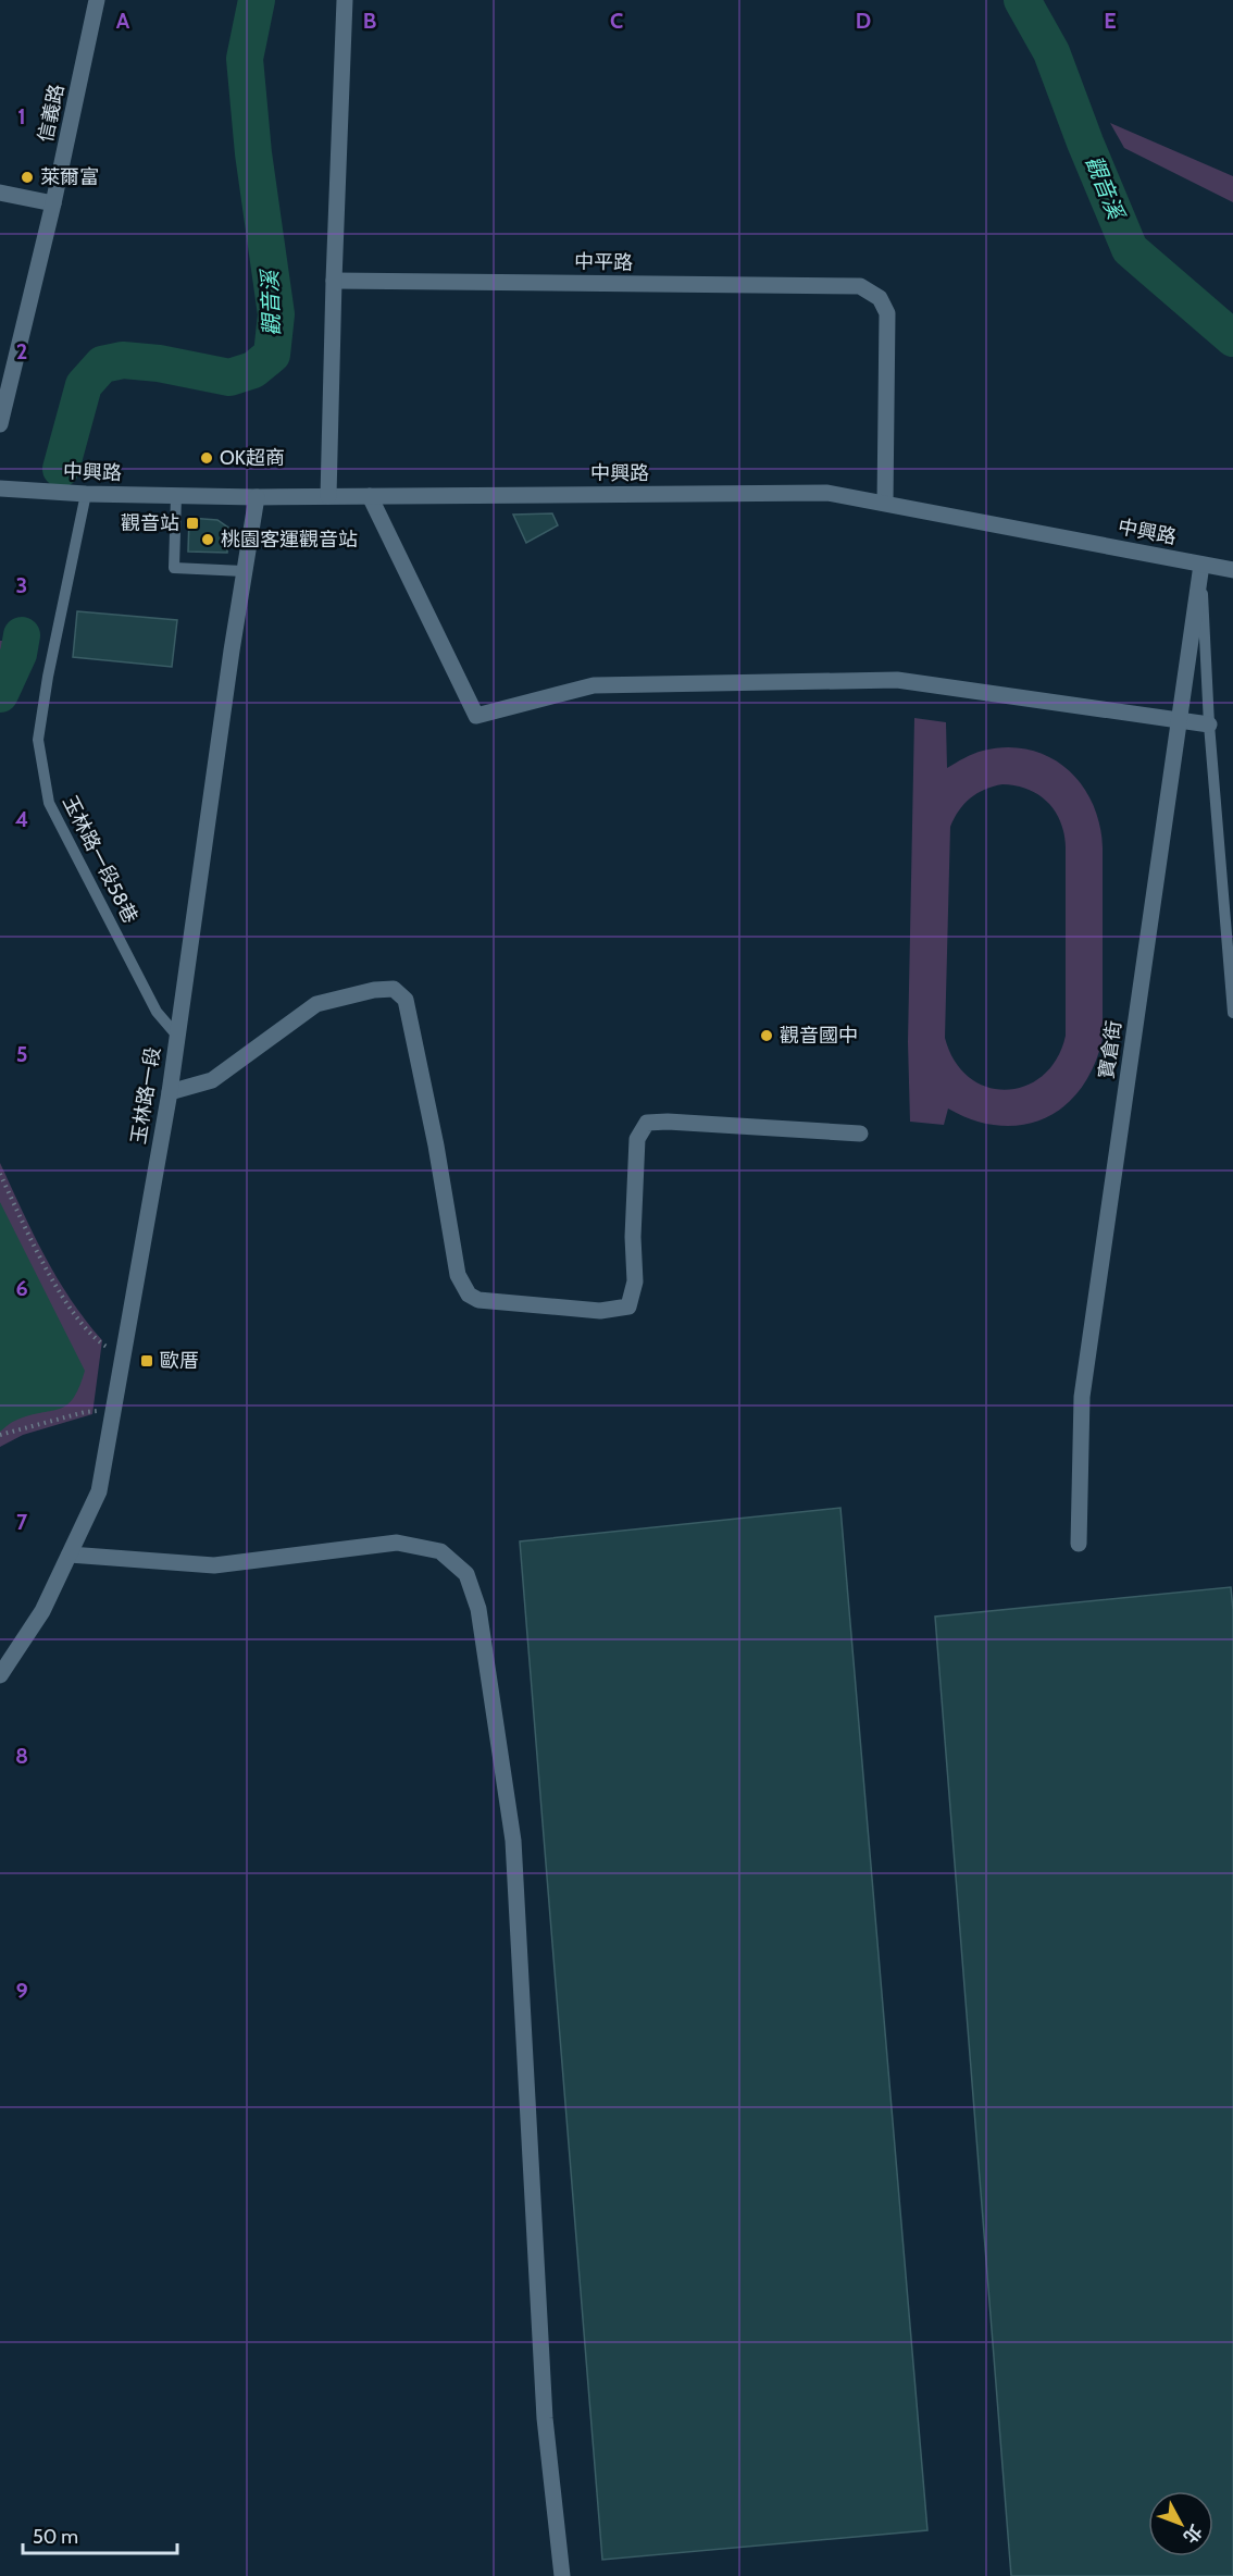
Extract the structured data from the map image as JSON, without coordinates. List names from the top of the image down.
{
  "streets": {
    "street": [
      "信義路",
      "中平路",
      "中興路",
      "寶倉街",
      "玉林路一段"
    ],
    "lane": ["玉林路一段58巷"]
  },
  "crossings": [
    ["中平路", "中興路"],
    ["中興路", "玉林路一段58巷"],
    ["中興路", "寶倉街"],
    ["中興路", "玉林路一段"],
    ["玉林路一段58巷", "玉林路一段"]
  ],
  "water": ["觀音溪"],
  "places": {
    "other": [
      "萊爾富",
      "OK超商",
      "桃園客運觀音站",
      "觀音國中"
    ],
    "transit": ["觀音站", "歐厝"]
  },
  "scale_bar": "50 m",
  "north": "bottom right",
  "grid": {
    "columns": [
      "A",
      "B",
      "C",
      "D",
      "E"
    ],
    "rows": [
      "1",
      "2",
      "3",
      "4",
      "5",
      "6",
      "7",
      "8",
      "9"
    ]
  }
}
